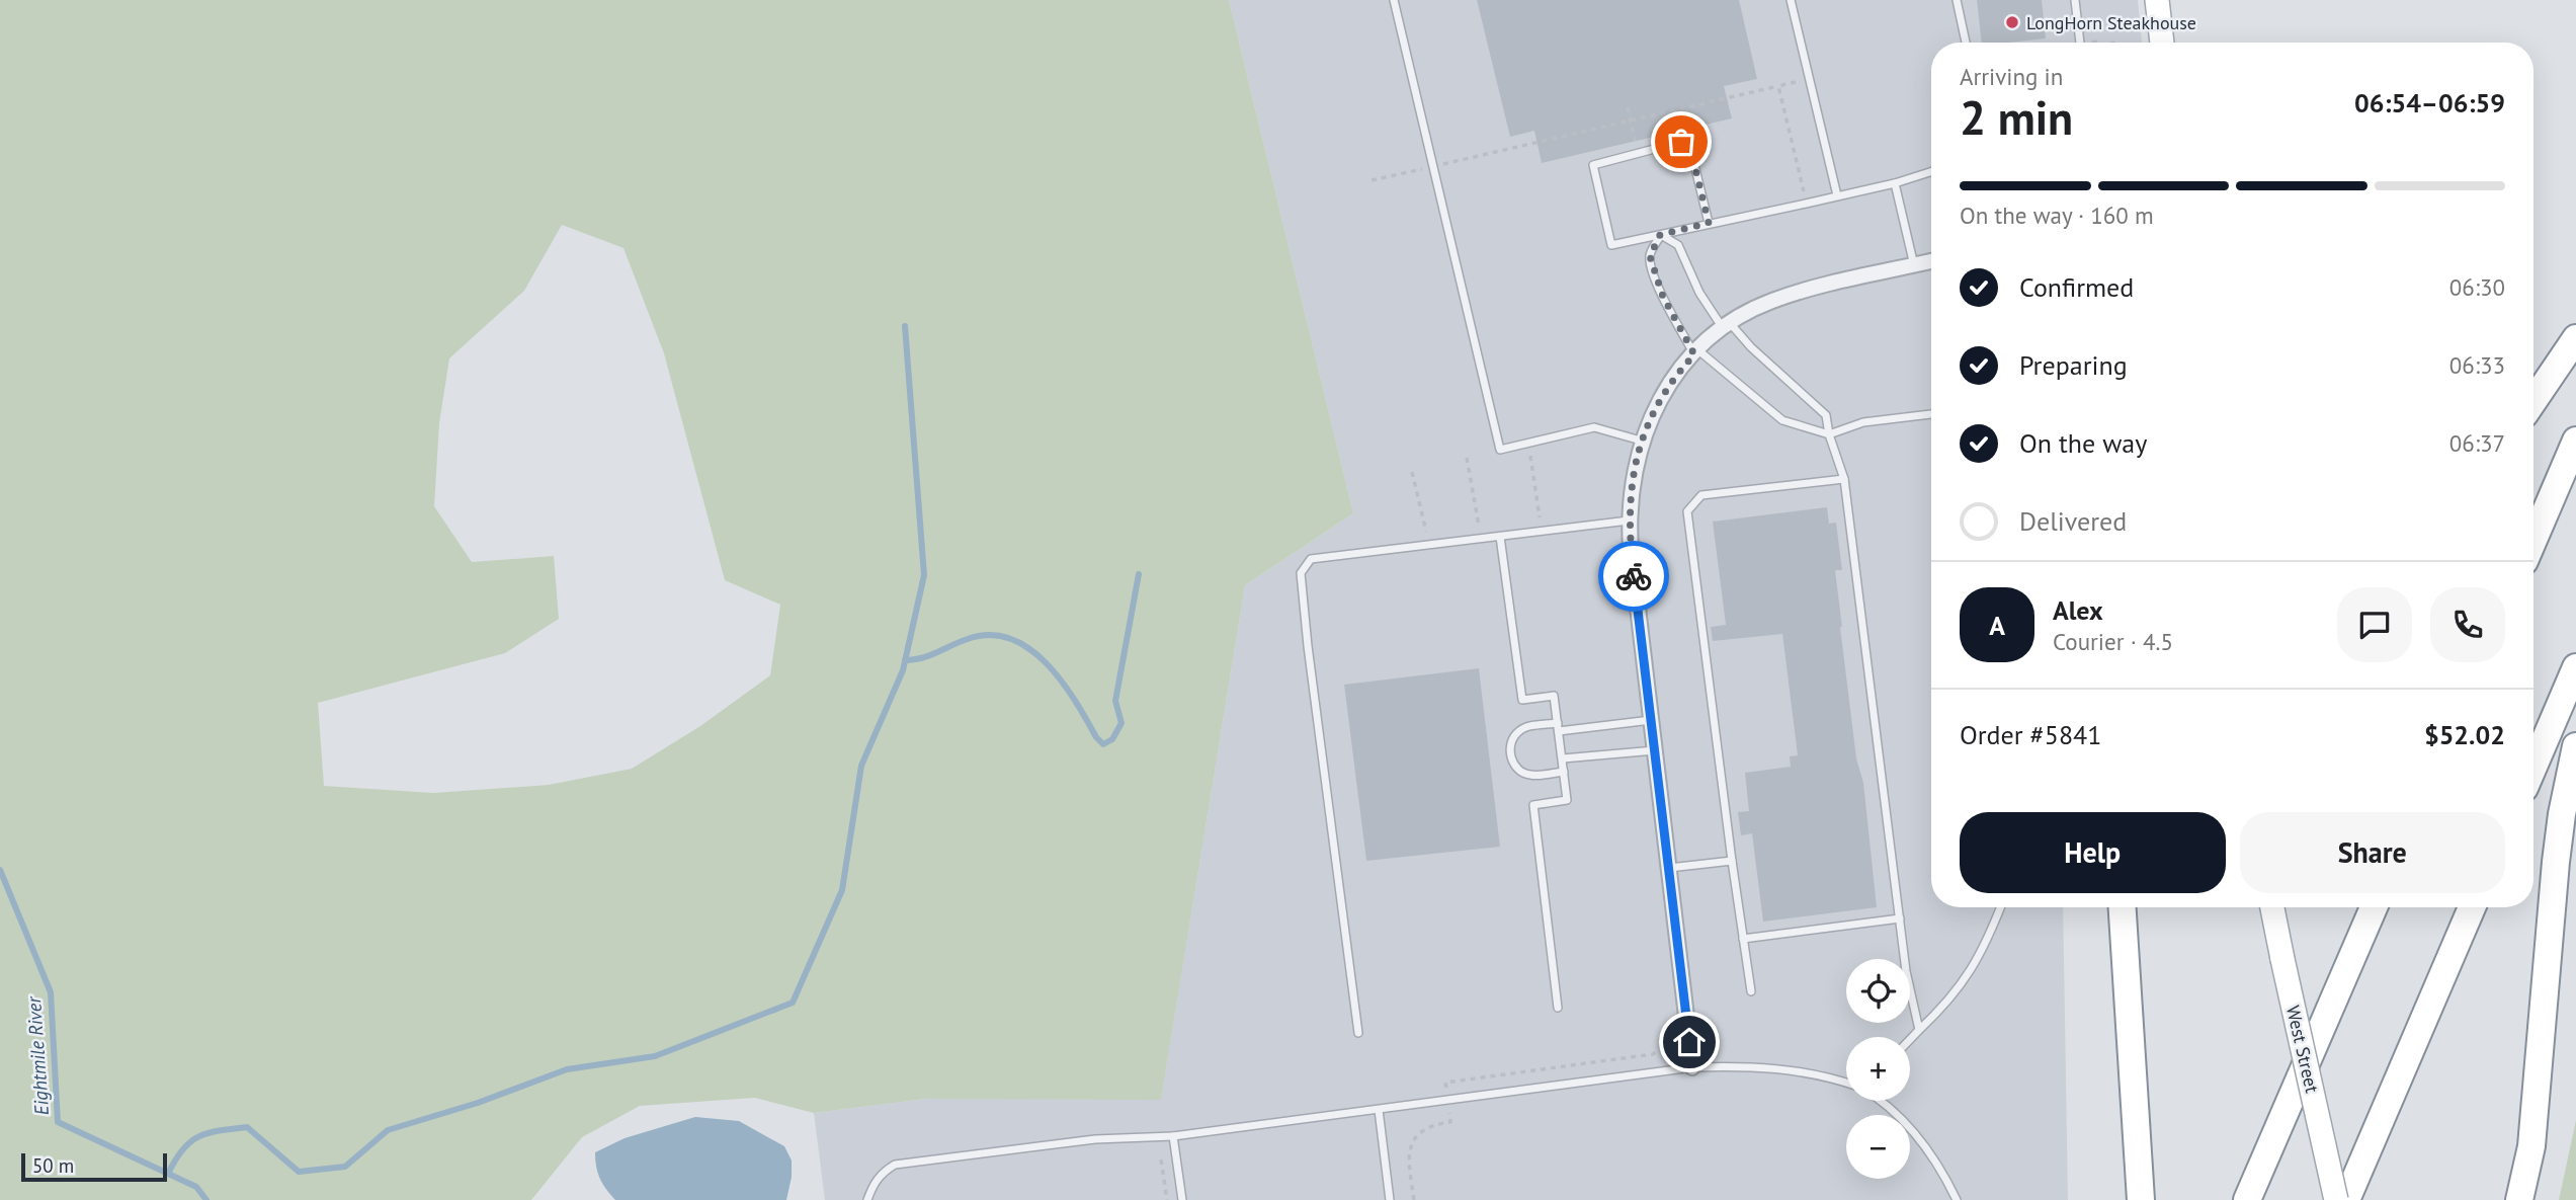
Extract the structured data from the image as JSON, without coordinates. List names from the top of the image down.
{
  "streets": {
    "main road": ["West Street"]
  },
  "water": ["Eightmile River"],
  "places": ["LongHorn Steakhouse"],
  "scale_bar": "50 m",
  "page": {
    "heading": ["2 min", "Arriving in", "06:54–06:59"],
    "panel": [
      "Alex",
      "Courier · 4.5",
      "Order #5841",
      "$52.02"
    ],
    "bar": "On the way · 160 m",
    "list": [
      ["Confirmed", "06:30"],
      ["Preparing", "06:33"],
      ["On the way", "06:37"],
      "Delivered"
    ],
    "round": "A",
    "buttons": ["Help", "Share"],
    "map_buttons": ["+", "−"],
    "scale": "50 m"
  }
}
